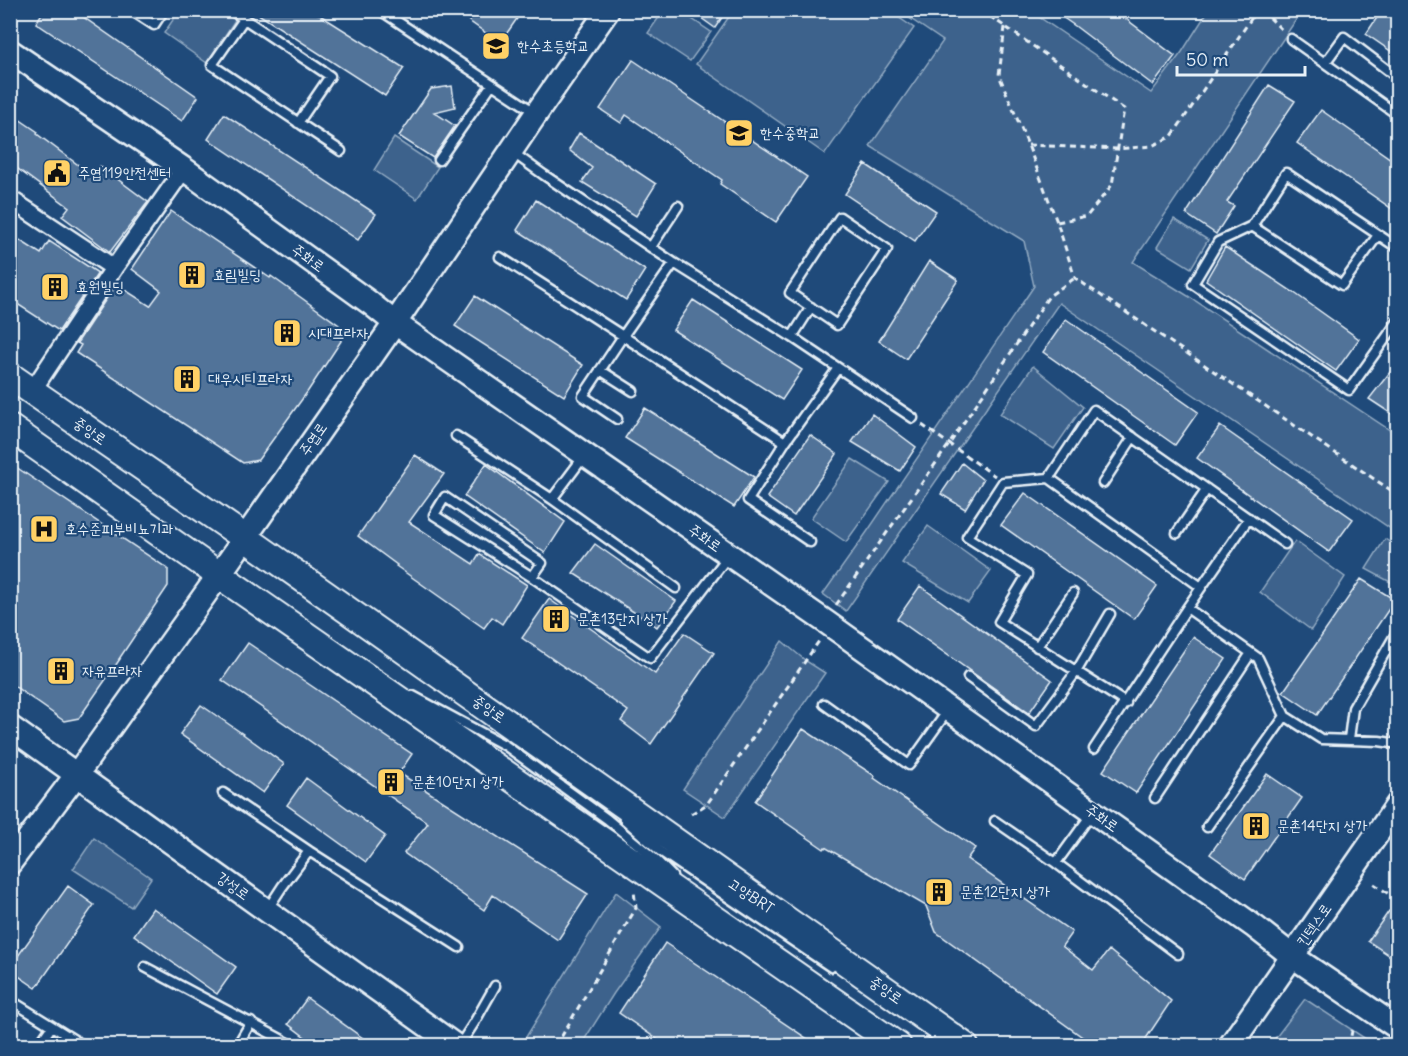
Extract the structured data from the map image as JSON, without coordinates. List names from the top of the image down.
{
  "streets": {
    "main road": ["중앙로"],
    "street": [
      "주화로",
      "주엽로",
      "강성로",
      "킨텍스로"
    ],
    "lane": ["고양BRT"]
  },
  "crossings": [
    ["주화로", "주엽로"],
    ["주화로", "킨텍스로"],
    ["중앙로", "주엽로"],
    ["주엽로", "강성로"]
  ],
  "places": {
    "school or university": ["한수초등학교", "한수중학교"],
    "public building": ["주엽119안전센터"],
    "building": [
      "효림빌딩",
      "효원빌딩",
      "시대프라자",
      "대우시티프라자",
      "문촌13단지 상가",
      "자유프라자",
      "문촌10단지 상가",
      "문촌14단지 상가",
      "문촌12단지 상가"
    ],
    "hospital": ["호수준피부비뇨기과"]
  },
  "scale_bar": "50 m"
}
